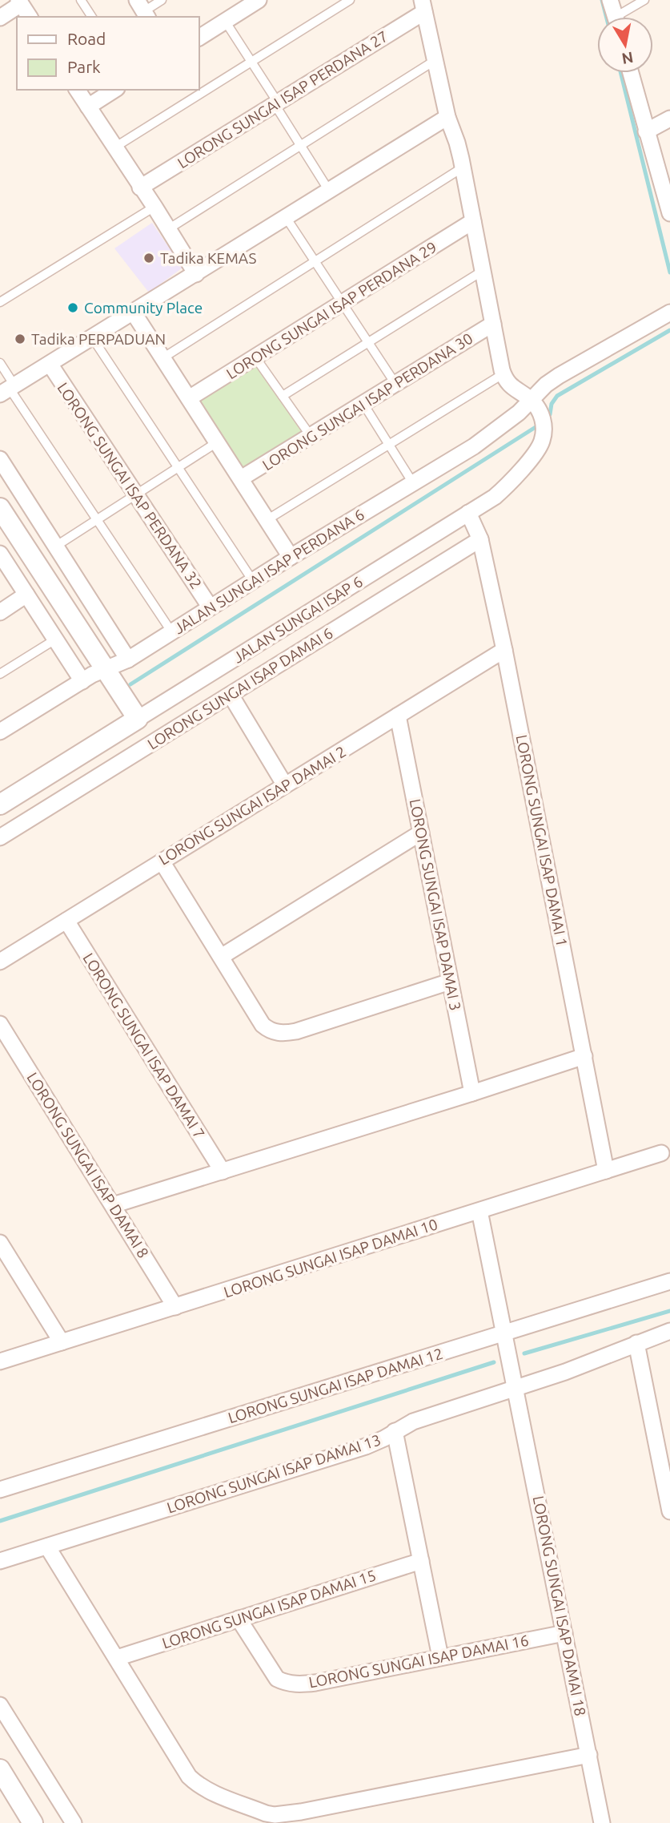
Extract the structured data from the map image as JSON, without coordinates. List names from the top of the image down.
{
  "streets": {
    "street": [
      "LORONG SUNGAI ISAP PERDANA 27",
      "LORONG SUNGAI ISAP PERDANA 29",
      "LORONG SUNGAI ISAP PERDANA 30",
      "LORONG SUNGAI ISAP PERDANA 32",
      "JALAN SUNGAI ISAP PERDANA 6",
      "JALAN SUNGAI ISAP 6",
      "LORONG SUNGAI ISAP DAMAI 6",
      "LORONG SUNGAI ISAP DAMAI 2",
      "LORONG SUNGAI ISAP DAMAI 1",
      "LORONG SUNGAI ISAP DAMAI 3",
      "LORONG SUNGAI ISAP DAMAI 7",
      "LORONG SUNGAI ISAP DAMAI 8",
      "LORONG SUNGAI ISAP DAMAI 10",
      "LORONG SUNGAI ISAP DAMAI 12",
      "LORONG SUNGAI ISAP DAMAI 13",
      "LORONG SUNGAI ISAP DAMAI 18",
      "LORONG SUNGAI ISAP DAMAI 15",
      "LORONG SUNGAI ISAP DAMAI 16"
    ]
  },
  "crossings": [
    ["LORONG SUNGAI ISAP PERDANA 32", "JALAN SUNGAI ISAP PERDANA 6"],
    ["JALAN SUNGAI ISAP PERDANA 6", "JALAN SUNGAI ISAP 6"],
    ["JALAN SUNGAI ISAP 6", "LORONG SUNGAI ISAP DAMAI 1"],
    ["LORONG SUNGAI ISAP DAMAI 6", "LORONG SUNGAI ISAP DAMAI 1"],
    ["LORONG SUNGAI ISAP DAMAI 2", "LORONG SUNGAI ISAP DAMAI 1"],
    ["LORONG SUNGAI ISAP DAMAI 2", "LORONG SUNGAI ISAP DAMAI 3"],
    ["LORONG SUNGAI ISAP DAMAI 2", "LORONG SUNGAI ISAP DAMAI 7"],
    ["LORONG SUNGAI ISAP DAMAI 1", "LORONG SUNGAI ISAP DAMAI 10"],
    ["LORONG SUNGAI ISAP DAMAI 8", "LORONG SUNGAI ISAP DAMAI 10"],
    ["LORONG SUNGAI ISAP DAMAI 10", "LORONG SUNGAI ISAP DAMAI 18"],
    ["LORONG SUNGAI ISAP DAMAI 12", "LORONG SUNGAI ISAP DAMAI 18"],
    ["LORONG SUNGAI ISAP DAMAI 13", "LORONG SUNGAI ISAP DAMAI 18"],
    ["LORONG SUNGAI ISAP DAMAI 18", "LORONG SUNGAI ISAP DAMAI 16"],
    ["LORONG SUNGAI ISAP DAMAI 15", "LORONG SUNGAI ISAP DAMAI 16"]
  ],
  "places": ["Tadika KEMAS", "Community Place", "Tadika PERPADUAN"],
  "legend": ["Road", "Park"],
  "north": "bottom"
}
